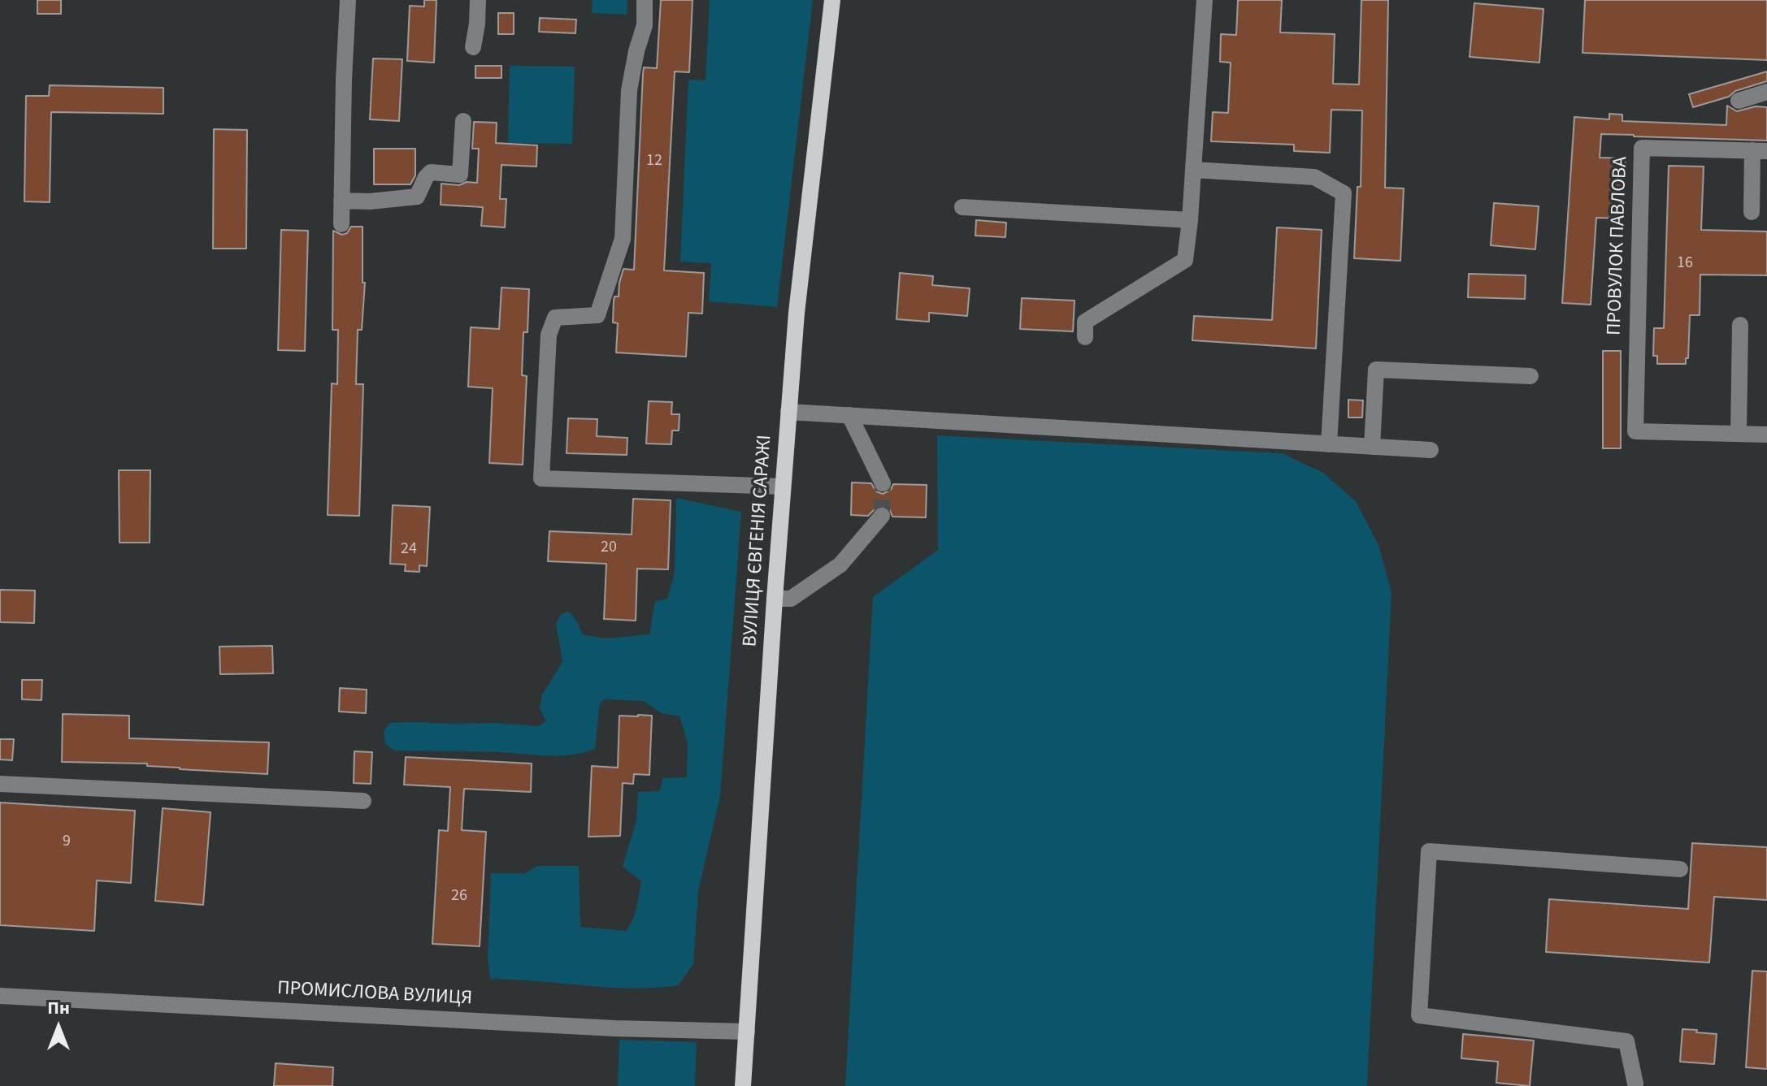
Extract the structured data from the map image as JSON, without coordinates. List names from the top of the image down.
{
  "streets": {
    "main road": ["ВУЛИЦЯ ЄВГЕНІЯ САРАЖІ"],
    "street": ["ПРОВУЛОК ПАВЛОВА", "ПРОМИСЛОВА ВУЛИЦЯ"]
  },
  "crossings": [
    ["ВУЛИЦЯ ЄВГЕНІЯ САРАЖІ", "ПРОМИСЛОВА ВУЛИЦЯ"]
  ],
  "house_numbers": [
    "12",
    "16",
    "20",
    "24",
    "9",
    "26"
  ],
  "north": "top"
}
